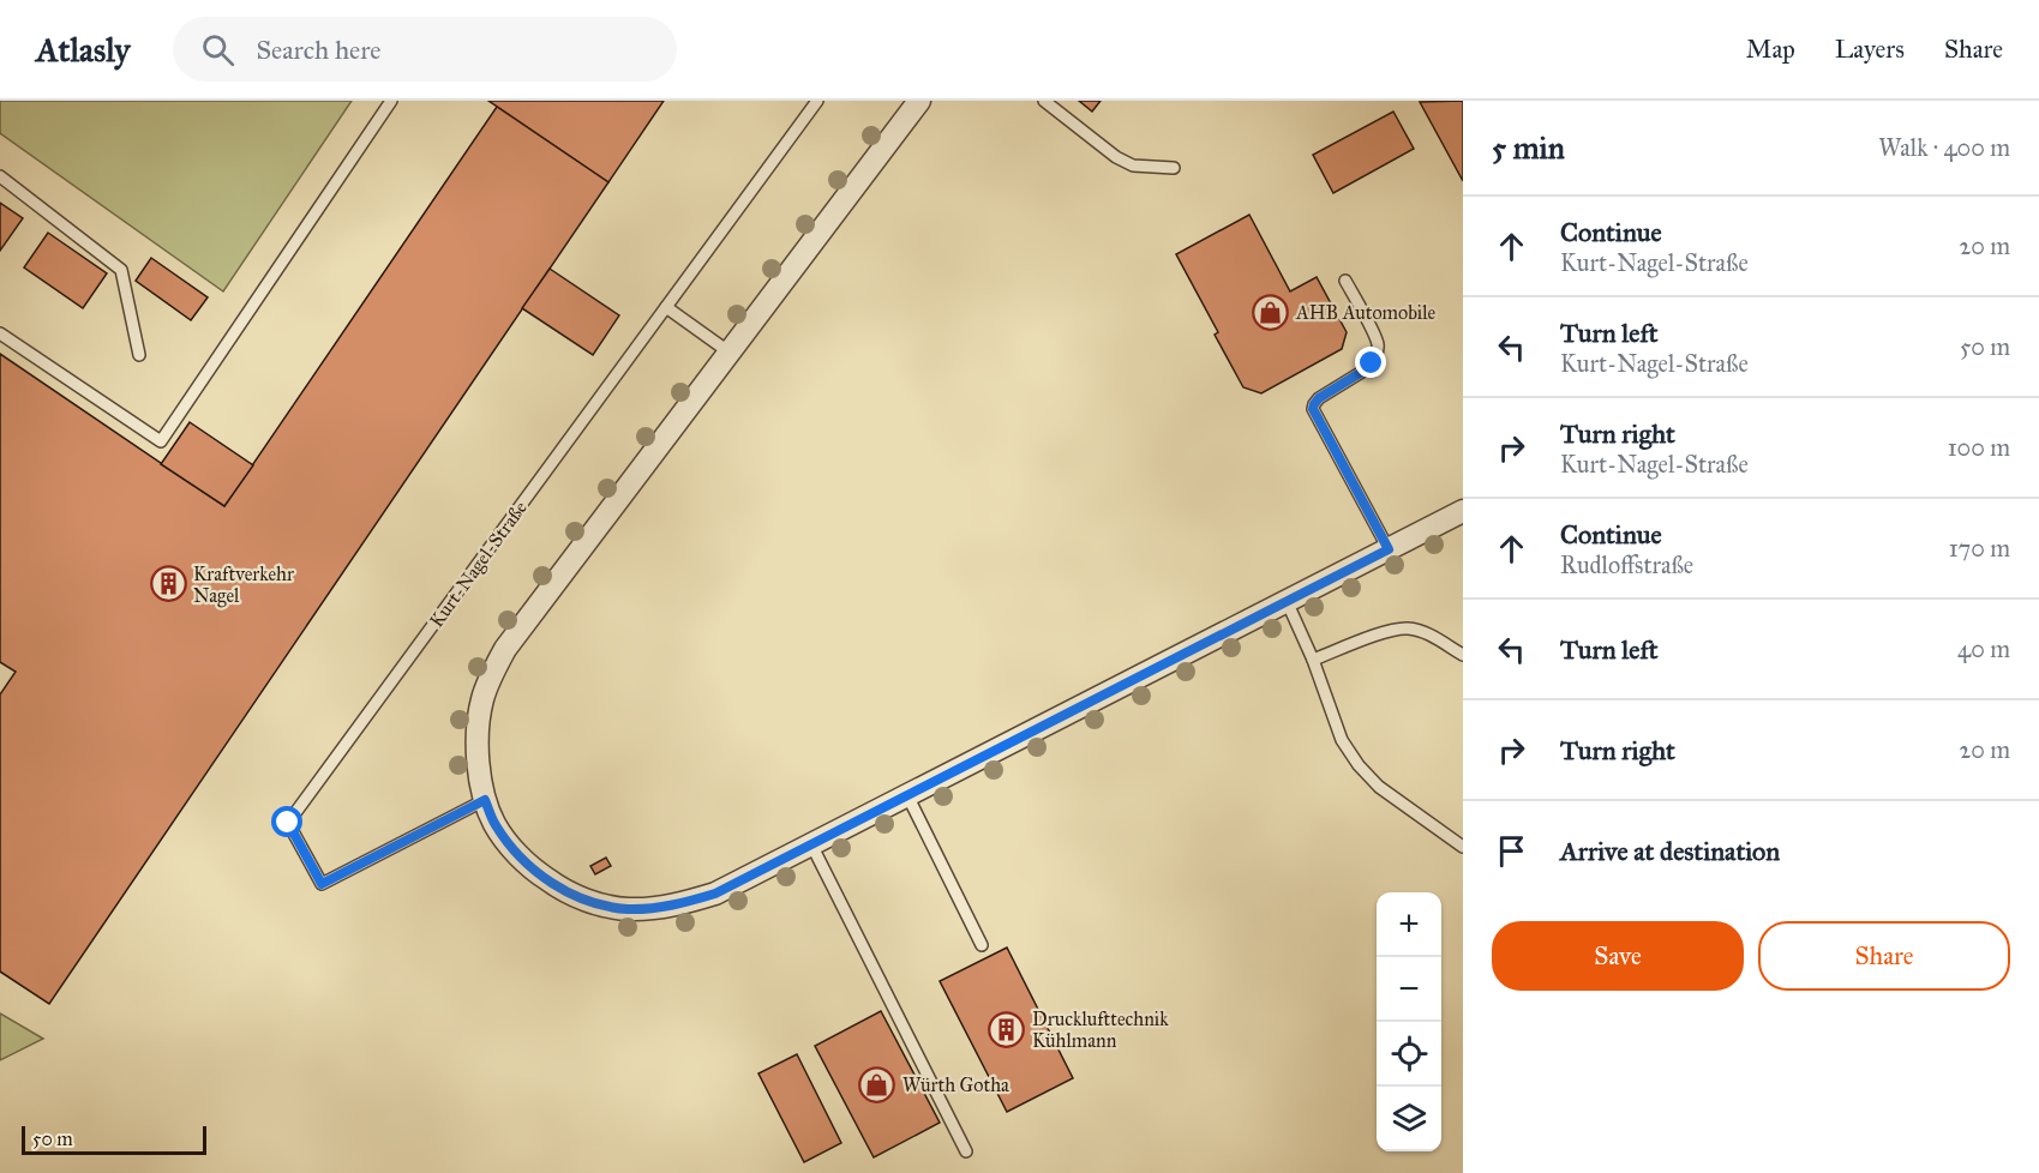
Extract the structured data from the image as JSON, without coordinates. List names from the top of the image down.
{
  "streets": {
    "lane": ["Kurt-Nagel-Straße"]
  },
  "places": {
    "shop": ["AHB Automobile", "Würth Gotha"],
    "building": ["Kraftverkehr Nagel", "Drucklufttechnik Kühlmann"]
  },
  "scale_bar": "50 m",
  "page": {
    "header": "Atlasly",
    "search": "Search here",
    "nav": ["Map", "Layers", "Share"],
    "heading": ["5 min", "Walk · 400 m"],
    "list": [
      ["Continue", "Kurt-Nagel-Straße", "20 m"],
      ["Turn left", "Kurt-Nagel-Straße", "50 m"],
      ["Turn right", "Kurt-Nagel-Straße", "100 m"],
      ["Continue", "Rudloffstraße", "170 m"],
      ["Turn left", "40 m"],
      ["Turn right", "20 m"],
      "Arrive at destination"
    ],
    "map_buttons": ["+", "−"],
    "buttons": ["Save", "Share"],
    "scale": "50 m"
  }
}
